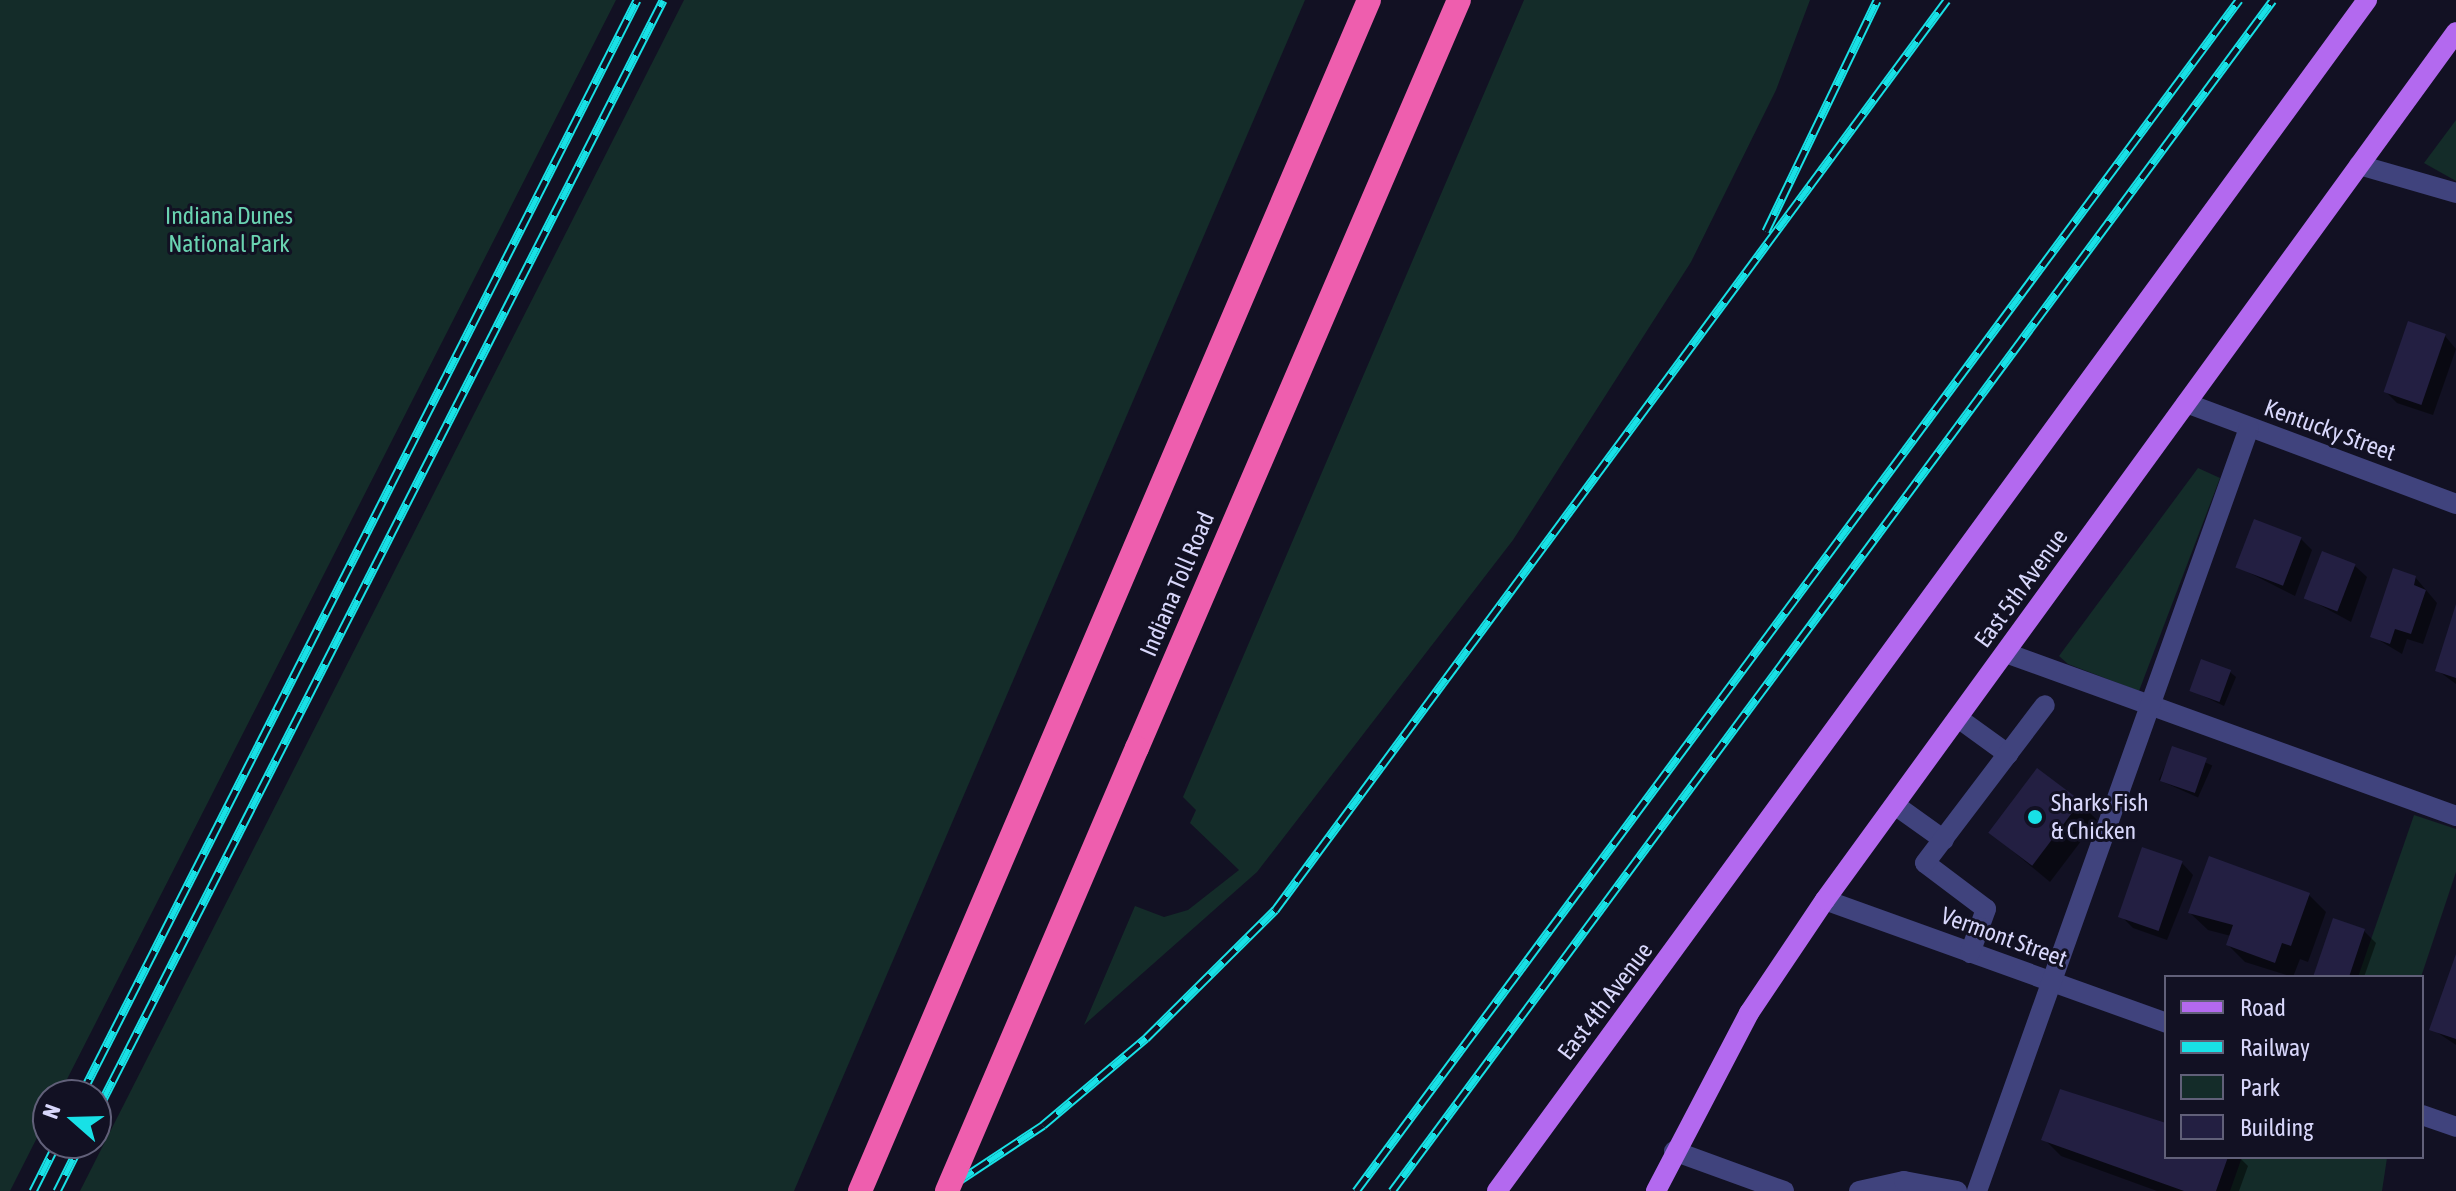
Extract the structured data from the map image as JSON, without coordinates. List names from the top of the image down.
{
  "streets": {
    "highway": ["Indiana Toll Road"],
    "main road": ["East 5th Avenue", "East 4th Avenue"],
    "street": ["Kentucky Street", "Vermont Street"]
  },
  "crossings": [
    ["Kentucky Street", "East 5th Avenue"],
    ["East 5th Avenue", "Vermont Street"]
  ],
  "parks": ["Indiana Dunes National Park"],
  "places": ["Sharks Fish & Chicken"],
  "legend": [
    "Road",
    "Railway",
    "Park",
    "Building"
  ],
  "north": "left"
}
